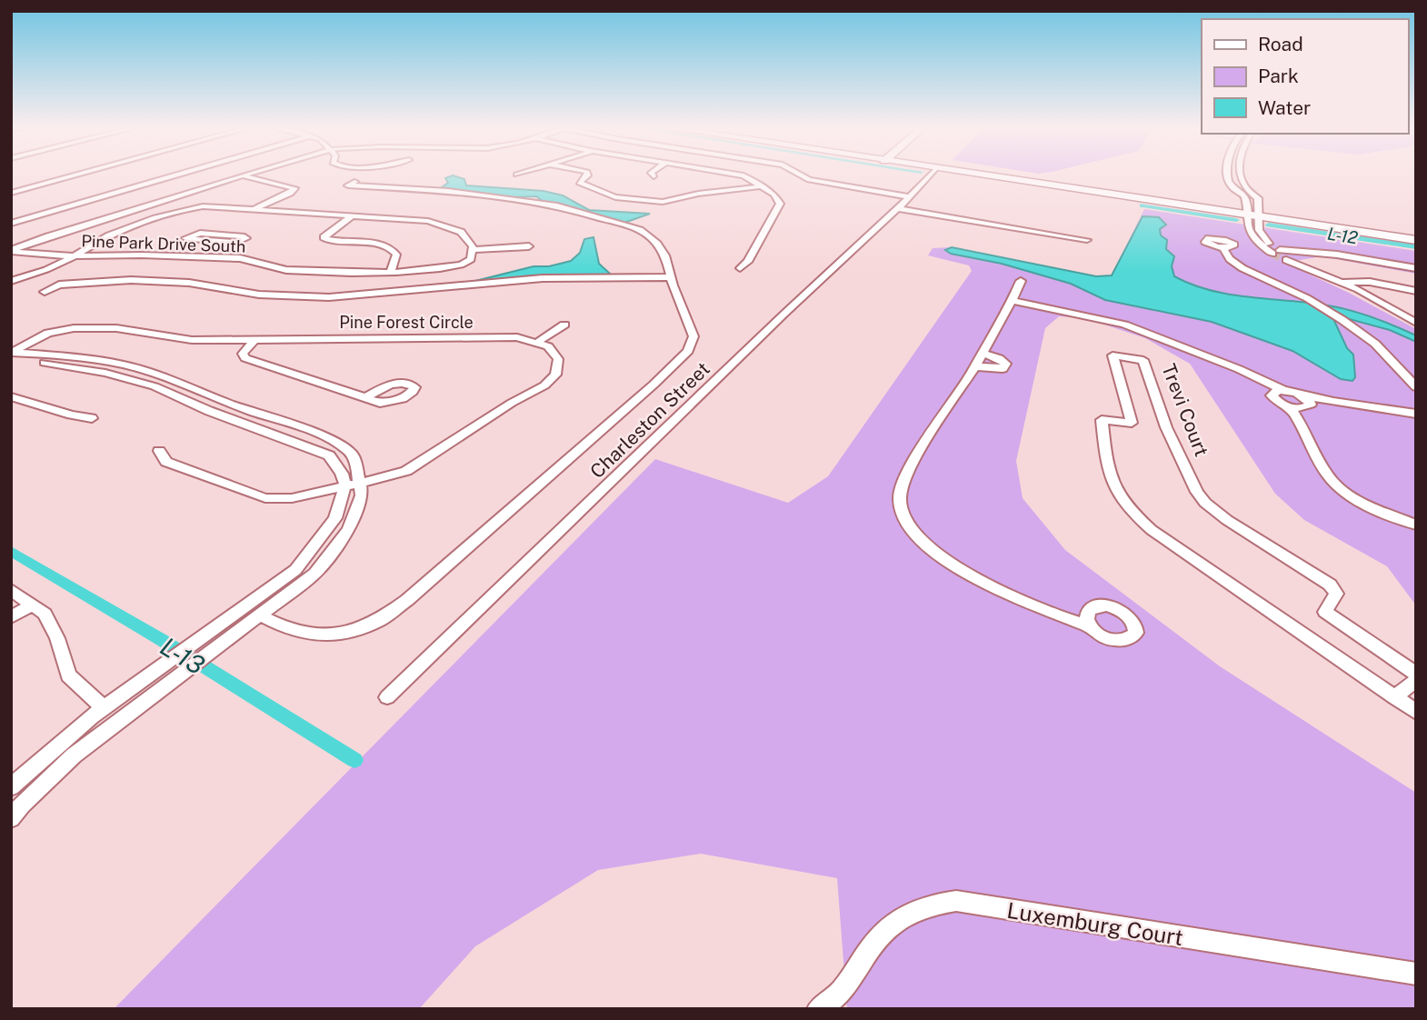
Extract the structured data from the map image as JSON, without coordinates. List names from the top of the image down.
{
  "streets": {
    "street": [
      "Pine Park Drive South",
      "Pine Forest Circle",
      "Trevi Court",
      "Charleston Street",
      "Luxemburg Court"
    ]
  },
  "water": ["L-12", "L-13"],
  "legend": ["Road", "Park", "Water"]
}
